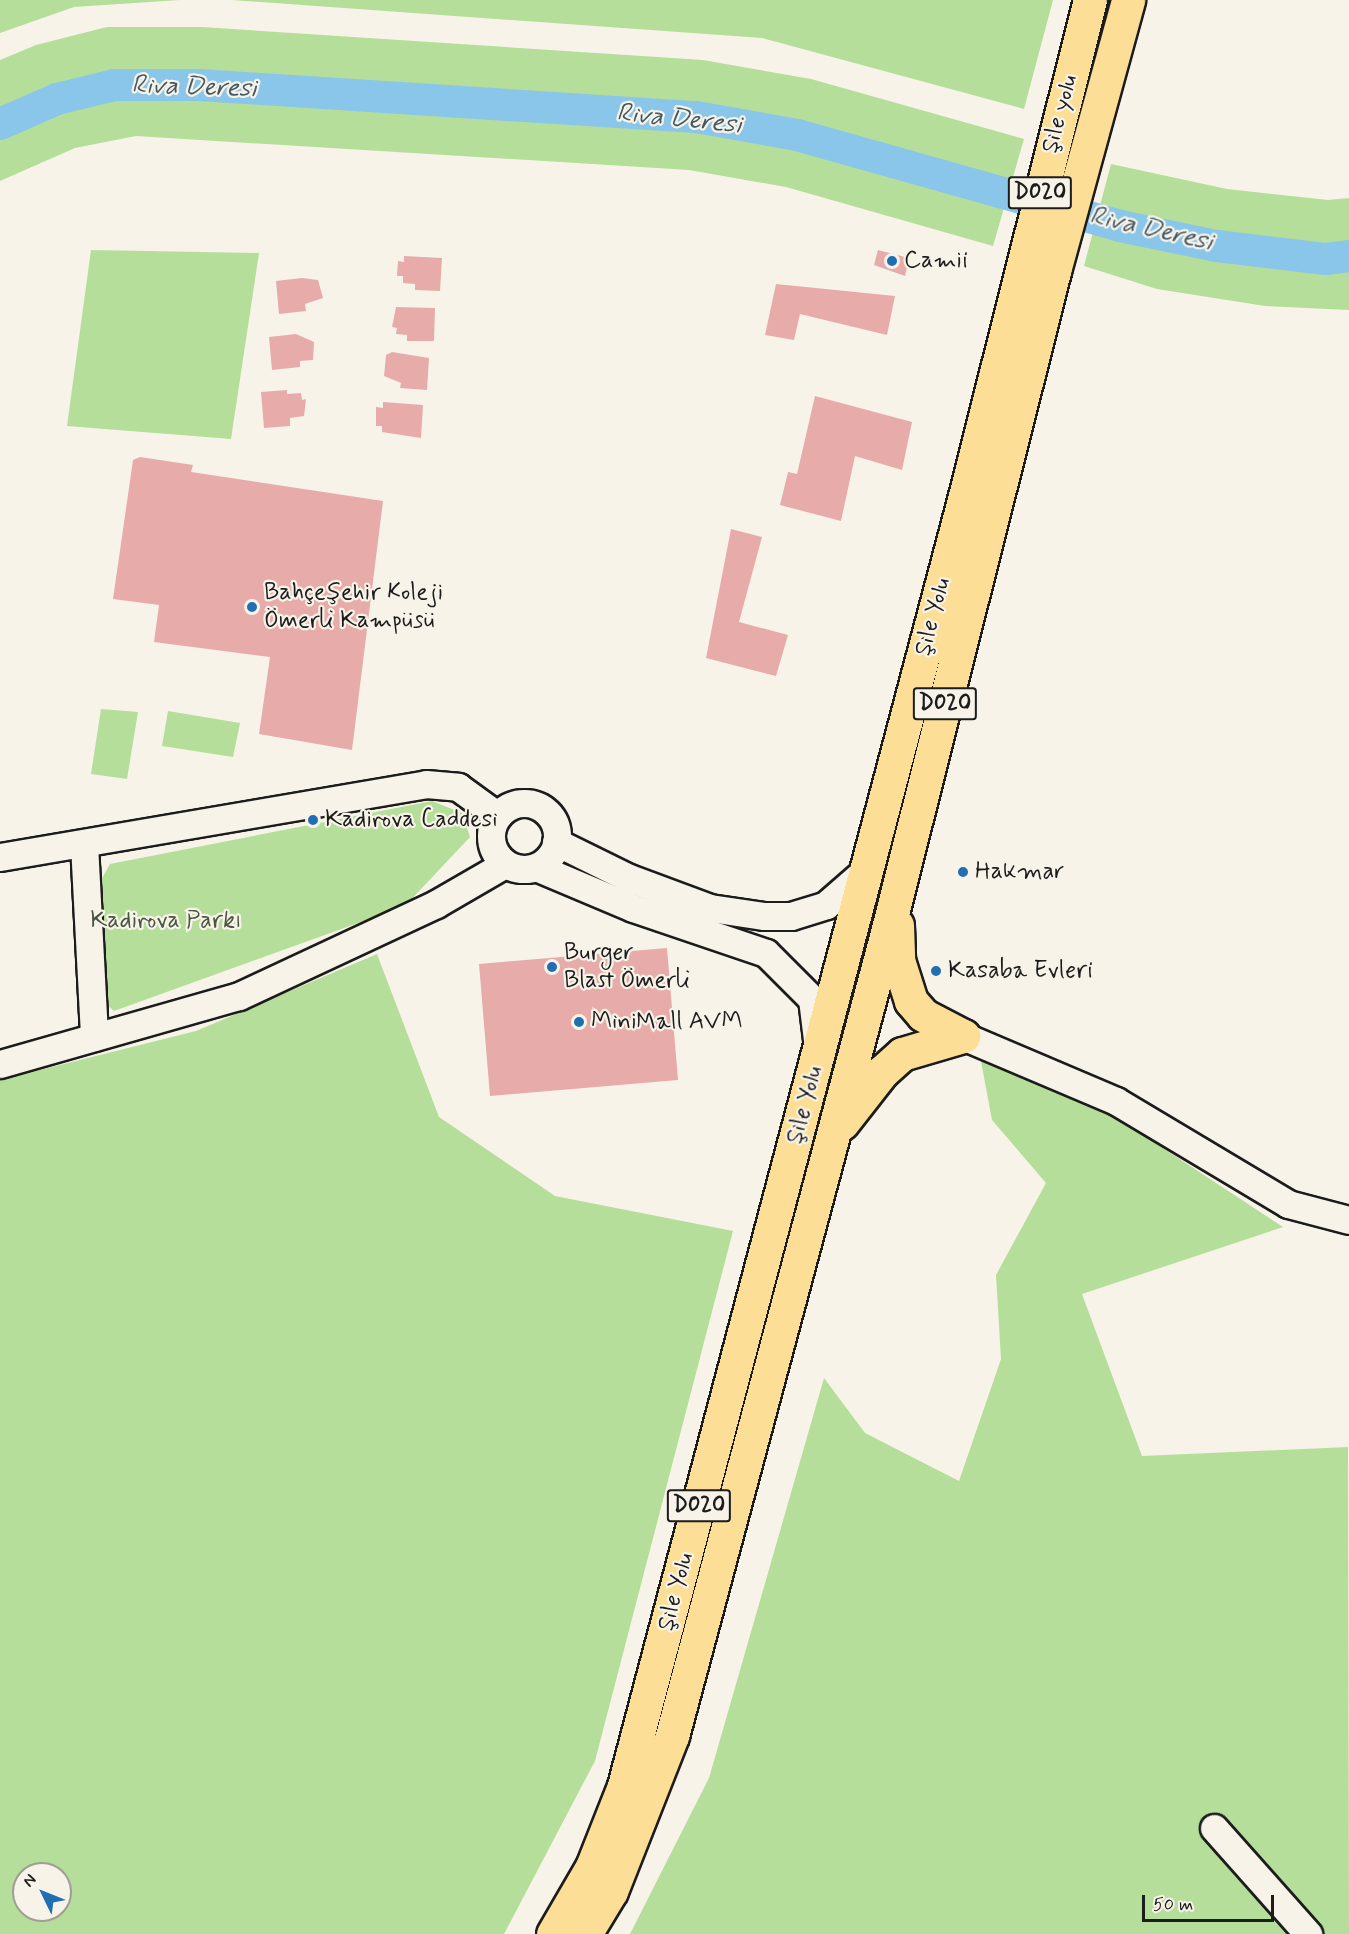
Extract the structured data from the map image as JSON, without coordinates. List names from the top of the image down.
{
  "streets": {
    "highway": ["Şile yolu", "D020", "Şile Yolu"]
  },
  "crossings": [
    ["Şile yolu", "Şile Yolu"]
  ],
  "water": ["Riva Deresi"],
  "parks": ["Kadirova Parkı"],
  "places": [
    "Camii",
    "Bahçeşehir Koleji Ömerli Kampüsü",
    "Kadirova Caddesi",
    "Hakmar",
    "Burger Blast Ömerli",
    "Kasaba Evleri",
    "MiniMall AVM"
  ],
  "scale_bar": "50 m",
  "north": "top left"
}
